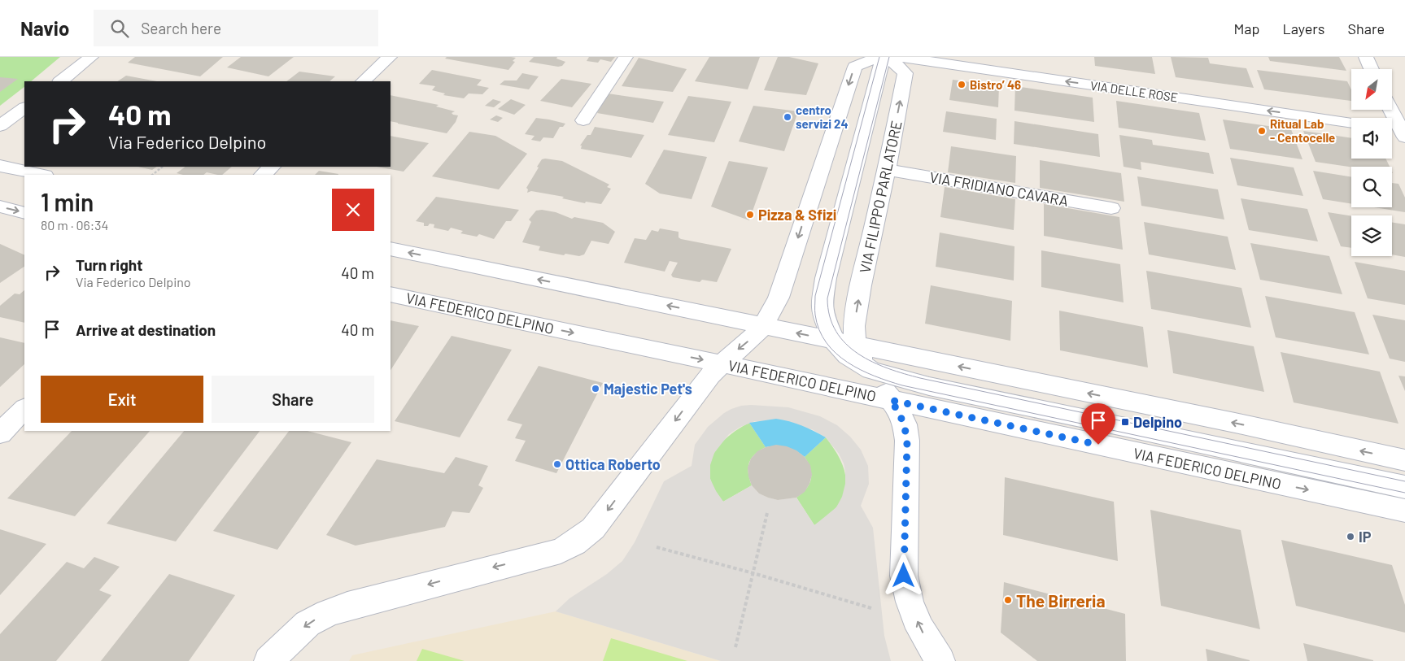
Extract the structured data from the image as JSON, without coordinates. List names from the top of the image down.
{
  "streets": {
    "street": [
      "VIA DELLE ROSE",
      "VIA FRIDIANO CAVARA",
      "VIA FILIPPO PARLATORE",
      "VIA FEDERICO DELPINO"
    ]
  },
  "crossings": [
    ["VIA FRIDIANO CAVARA", "VIA FILIPPO PARLATORE"],
    ["VIA FILIPPO PARLATORE", "VIA FEDERICO DELPINO"]
  ],
  "one_way": ["VIA DELLE ROSE"],
  "places": {
    "other": [
      "Bistro’ 46",
      "centro servizi 24",
      "Ritual Lab - Centocelle",
      "Pizza & Sfizi",
      "Majestic Pet's",
      "Ottica Roberto",
      "IP",
      "The Birreria"
    ],
    "transit": ["Delpino"]
  },
  "north": "bottom left",
  "page": {
    "header": "Navio",
    "search": "Search here",
    "nav": ["Map", "Layers", "Share"],
    "turn": ["40 m", "Via Federico Delpino"],
    "heading": ["1 min", "80 m · 06:34"],
    "list": [
      {
        "name": "Turn right",
        "note": "Via Federico Delpino",
        "value": "40 m"
      },
      {
        "name": "Arrive at destination",
        "value": "40 m"
      }
    ],
    "buttons": ["Exit", "Share"]
  }
}
